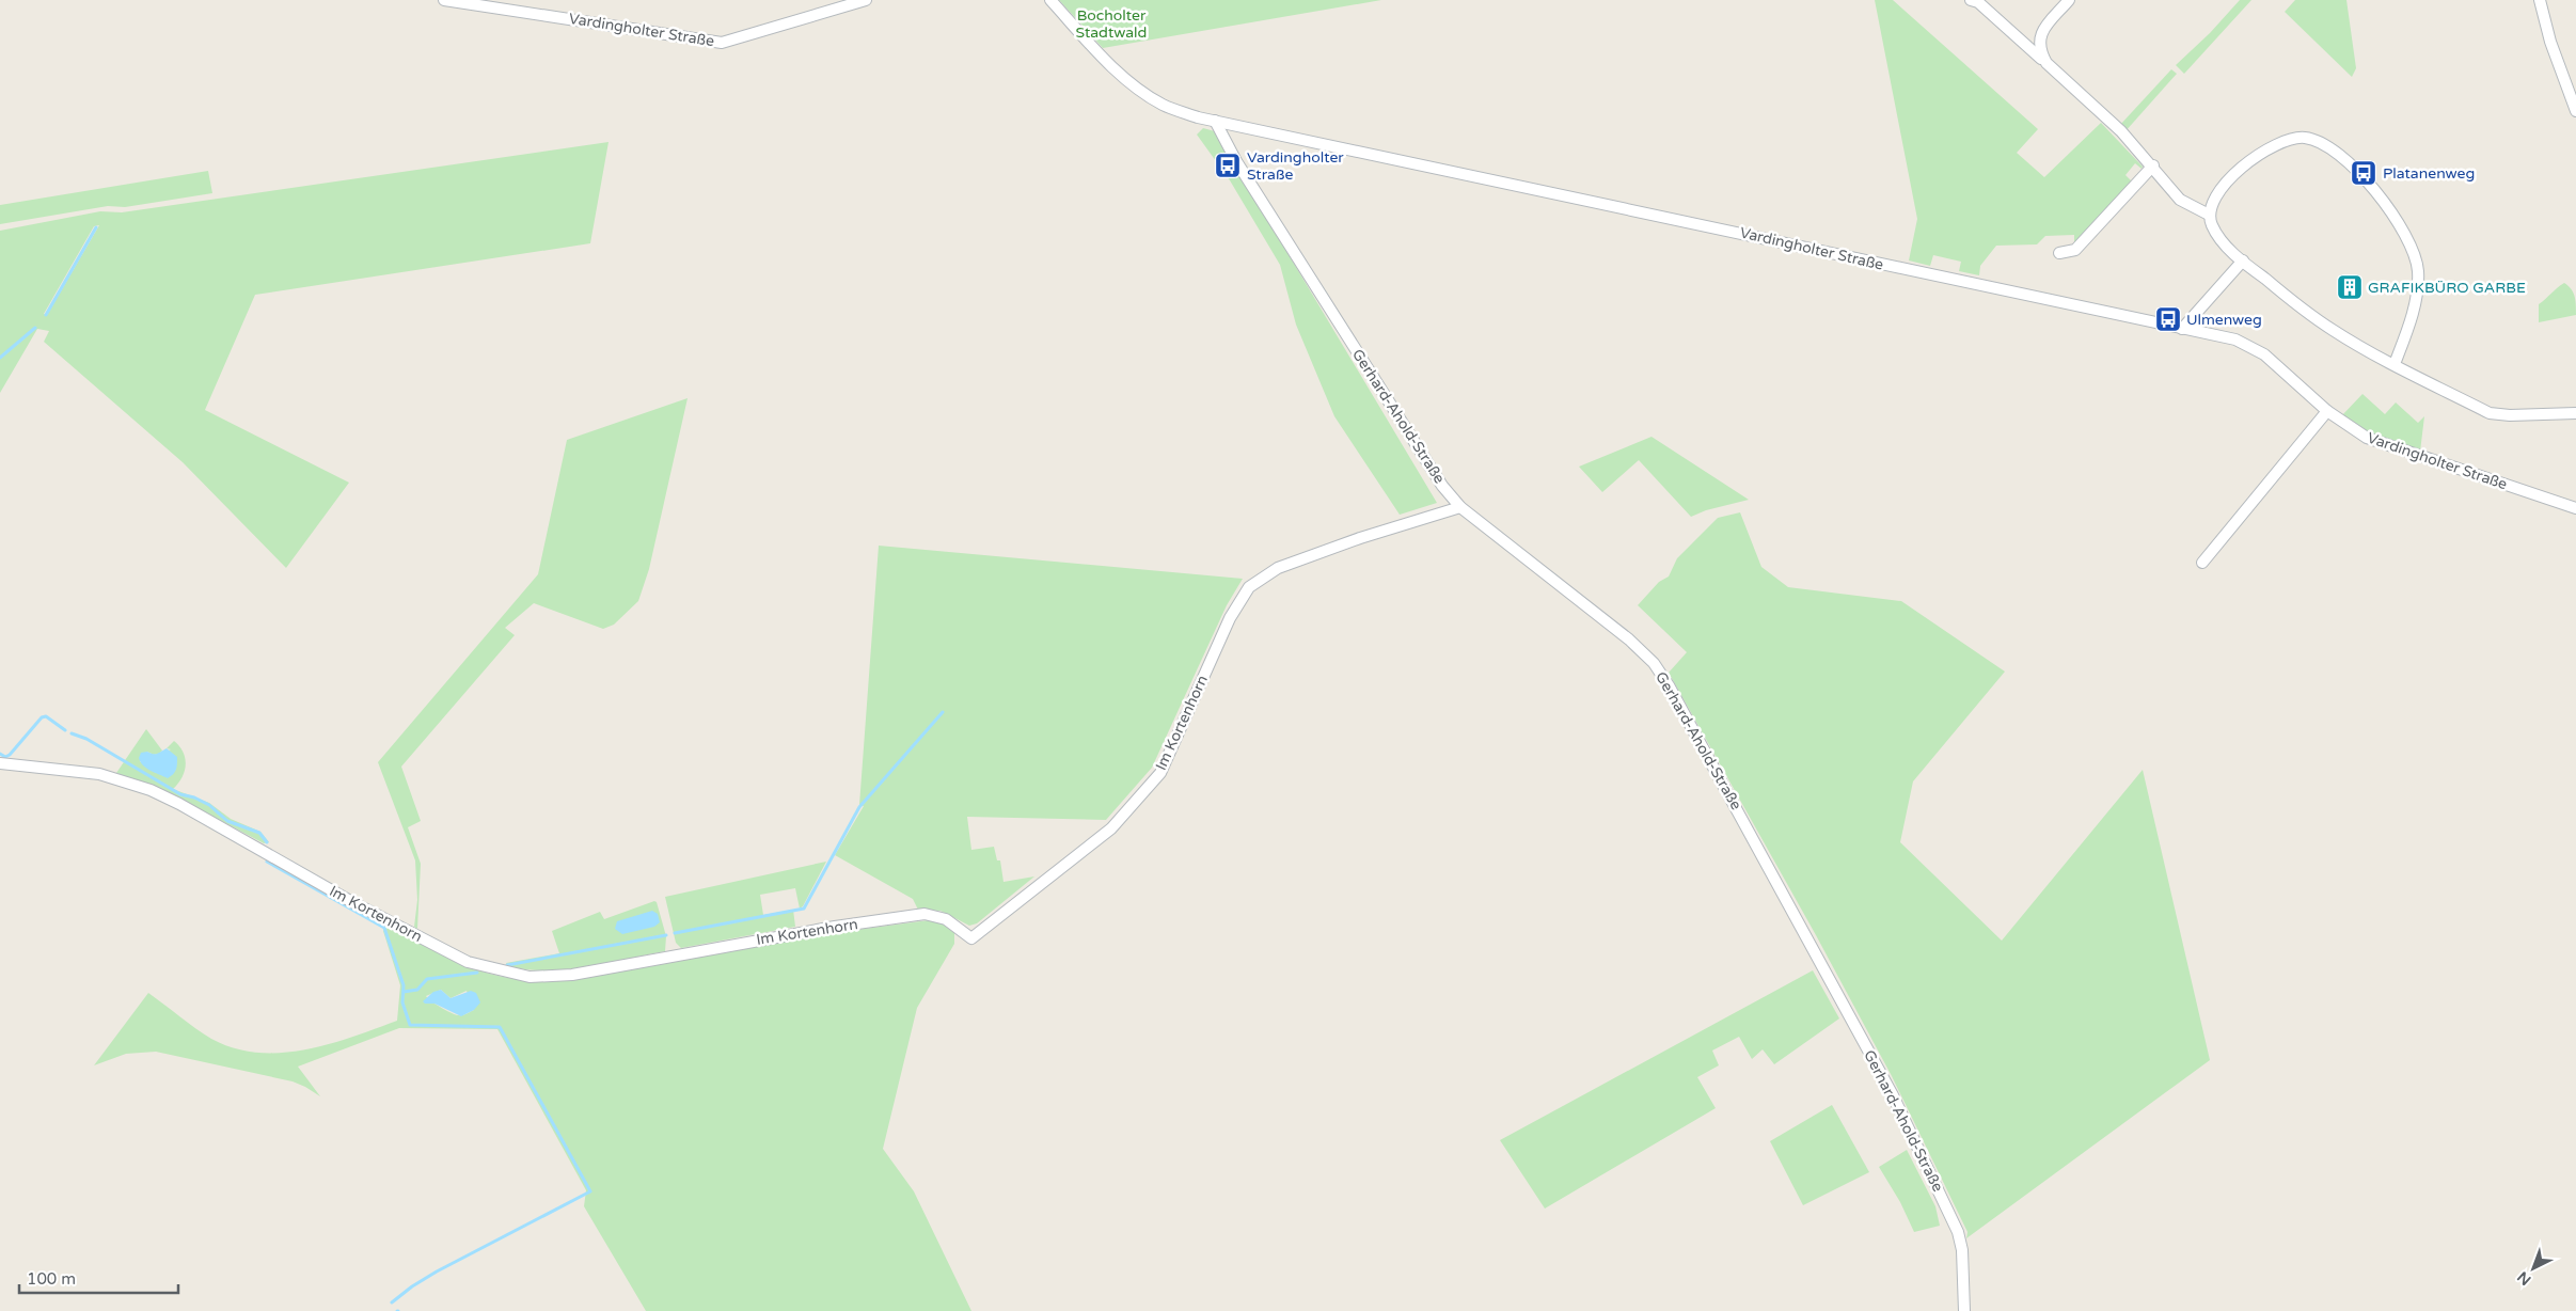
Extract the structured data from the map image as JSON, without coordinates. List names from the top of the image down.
{
  "streets": {
    "street": ["Vardingholter Straße", "Gerhard-Ahold-Straße", "Im Kortenhorn"]
  },
  "crossings": [
    ["Vardingholter Straße", "Gerhard-Ahold-Straße"],
    ["Gerhard-Ahold-Straße", "Im Kortenhorn"]
  ],
  "parks": ["Bocholter Stadtwald"],
  "places": {
    "bus stop": ["Vardingholter Straße", "Platanenweg", "Ulmenweg"],
    "building": ["GRAFIKBÜRO GARBE"]
  },
  "scale_bar": "100 m",
  "north": "bottom left"
}
